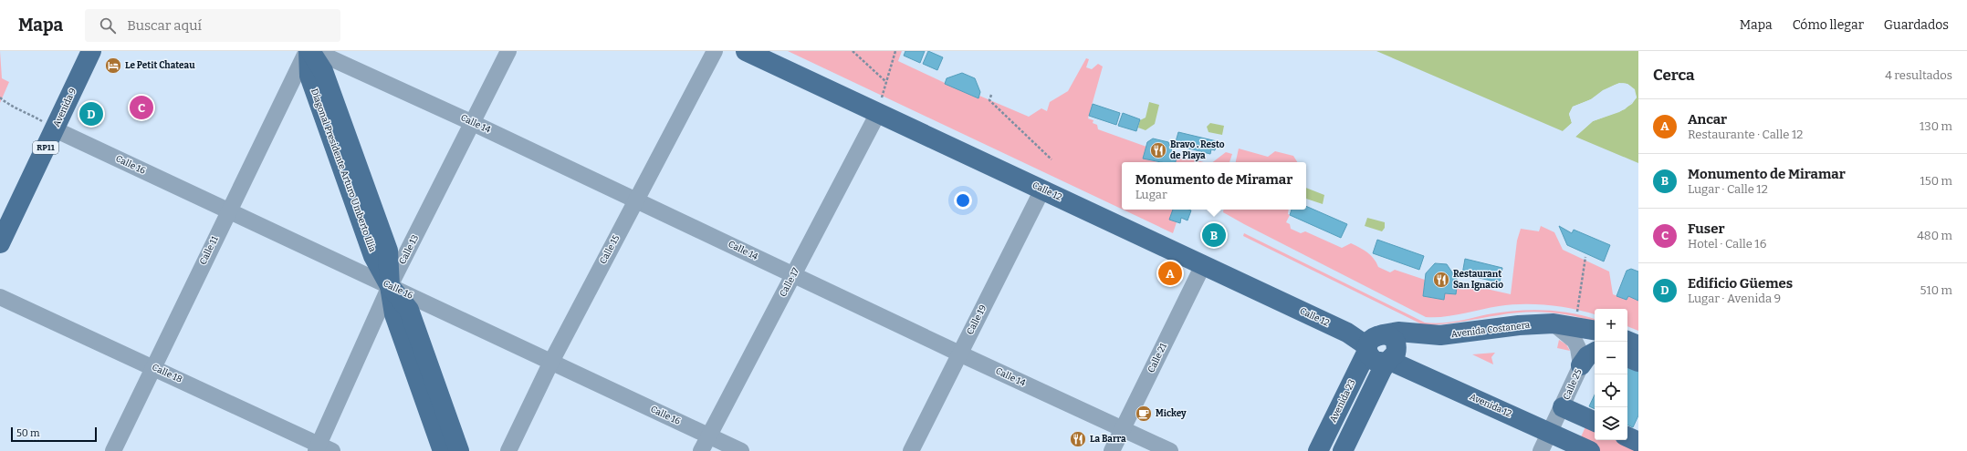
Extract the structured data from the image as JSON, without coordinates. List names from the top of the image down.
{
  "streets": {
    "main road": [
      "Avenida 9",
      "RP11",
      "Diagonal Presidente Arturo Umberto Illia",
      "Calle 12",
      "Avenida Costanera",
      "Avenida 23",
      "Avenida 12"
    ],
    "street": [
      "Calle 14",
      "Calle 16",
      "Calle 13",
      "Calle 15",
      "Calle 11",
      "Calle 17",
      "Calle 19",
      "Calle 21",
      "Calle 18",
      "Calle 25"
    ]
  },
  "crossings": [
    ["Avenida 9", "Calle 16"],
    ["Calle 14", "Calle 13"],
    ["Calle 14", "Calle 15"],
    ["Calle 14", "Calle 17"],
    ["Calle 14", "Calle 19"],
    ["Calle 14", "Calle 21"],
    ["Calle 16", "Diagonal Presidente Arturo Umberto Illia"],
    ["Calle 16", "Calle 13"],
    ["Calle 16", "Calle 15"],
    ["Calle 16", "Calle 11"],
    ["Calle 16", "Calle 17"],
    ["Diagonal Presidente Arturo Umberto Illia", "Calle 13"],
    ["Diagonal Presidente Arturo Umberto Illia", "Calle 11"],
    ["Calle 12", "Calle 17"],
    ["Calle 12", "Calle 19"],
    ["Calle 12", "Avenida Costanera"],
    ["Calle 12", "Calle 21"],
    ["Calle 12", "Avenida 23"],
    ["Calle 12", "Avenida 12"],
    ["Calle 13", "Calle 18"],
    ["Calle 11", "Calle 18"],
    ["Avenida Costanera", "Calle 25"],
    ["Avenida Costanera", "Avenida 23"],
    ["Calle 25", "Avenida 12"]
  ],
  "places": {
    "hotel": ["Le Petit Chateau"],
    "restaurant": ["Bravo . Resto de Playa", "Restaurant San Ignacio", "La Barra"],
    "cafe": ["Mickey"]
  },
  "scale_bar": "50 m",
  "page": {
    "header": "Mapa",
    "search": "Buscar aquí",
    "nav": ["Mapa", "Cómo llegar", "Guardados"],
    "heading": ["Cerca", "4 resultados"],
    "pins": [
      "C",
      "D",
      "B",
      "A"
    ],
    "list": [
      {
        "mark": "A",
        "name": "Ancar",
        "note": "Restaurante · Calle 12",
        "value": "130 m"
      },
      {
        "mark": "B",
        "name": "Monumento de Miramar",
        "note": "Lugar · Calle 12",
        "value": "150 m"
      },
      {
        "mark": "C",
        "name": "Fuser",
        "note": "Hotel · Calle 16",
        "value": "480 m"
      },
      {
        "mark": "D",
        "name": "Edificio Güemes",
        "note": "Lugar · Avenida 9",
        "value": "510 m"
      }
    ],
    "popup": ["Monumento de Miramar", "Lugar"],
    "map_buttons": ["+", "−"],
    "scale": "50 m"
  }
}
